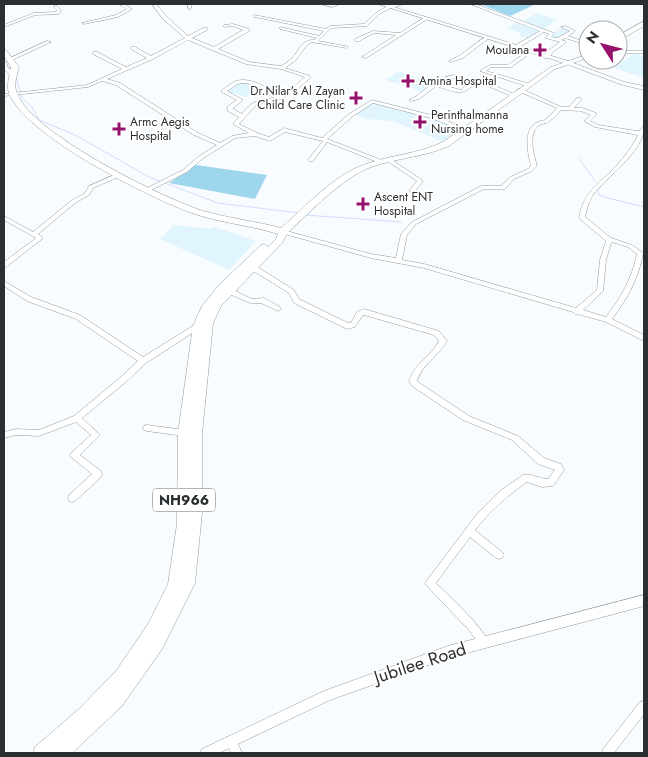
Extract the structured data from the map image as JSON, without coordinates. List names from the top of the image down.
{
  "streets": {
    "highway": ["NH966"],
    "main road": ["Jubilee Road"]
  },
  "places": {
    "health": [
      "Moulana",
      "Amina Hospital",
      "Dr.Nilar's Al Zayan Child Care Clinic",
      "Perinthalmanna Nursing home",
      "Armc Aegis Hospital",
      "Ascent ENT Hospital"
    ]
  },
  "north": "top left"
}
